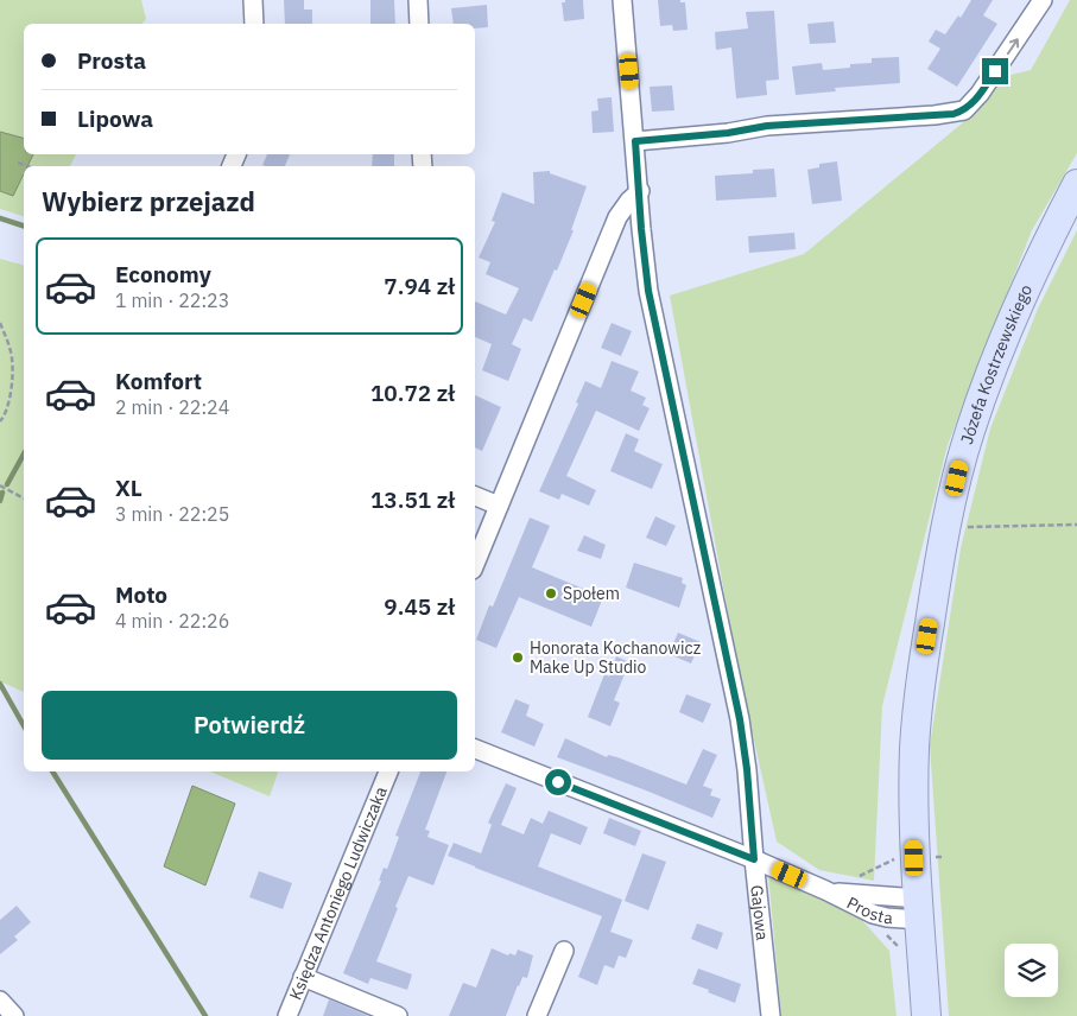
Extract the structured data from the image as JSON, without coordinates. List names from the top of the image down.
{
  "streets": {
    "main road": ["Józefa Kostrzewskiego"],
    "street": ["Księdza Antoniego Ludwiczaka", "Prosta", "Gajowa"]
  },
  "crossings": [
    ["Józefa Kostrzewskiego", "Prosta"],
    ["Prosta", "Gajowa"]
  ],
  "places": ["Społem", "Honorata Kochanowicz Make Up Studio"],
  "page": {
    "banner": ["Prosta", "Lipowa"],
    "heading": "Wybierz przejazd",
    "list": [
      {
        "name": "Economy",
        "note": "1 min · 22:23",
        "value": "7.94 zł"
      },
      {
        "name": "Komfort",
        "note": "2 min · 22:24",
        "value": "10.72 zł"
      },
      {
        "name": "XL",
        "note": "3 min · 22:25",
        "value": "13.51 zł"
      },
      {
        "name": "Moto",
        "note": "4 min · 22:26",
        "value": "9.45 zł"
      }
    ],
    "buttons": "Potwierdź"
  }
}
